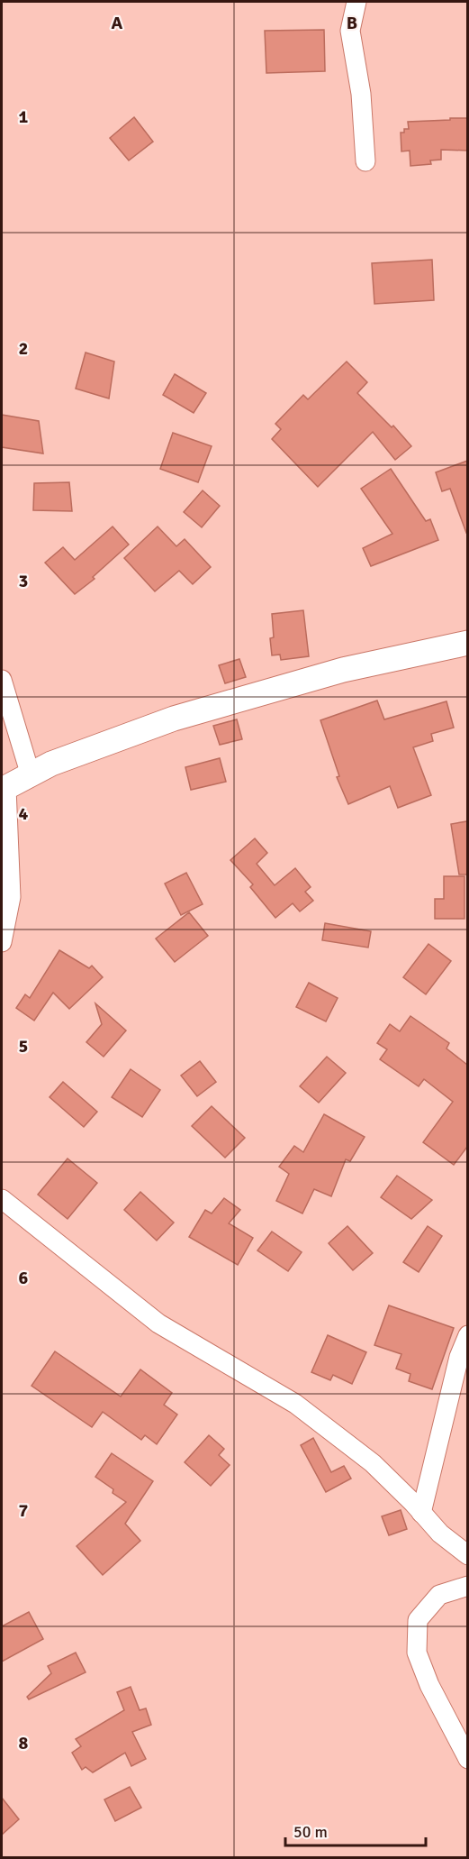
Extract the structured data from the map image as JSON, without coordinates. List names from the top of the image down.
{
  "scale_bar": "50 m",
  "grid": {
    "columns": ["A", "B"],
    "rows": [
      "1",
      "2",
      "3",
      "4",
      "5",
      "6",
      "7",
      "8"
    ]
  }
}
